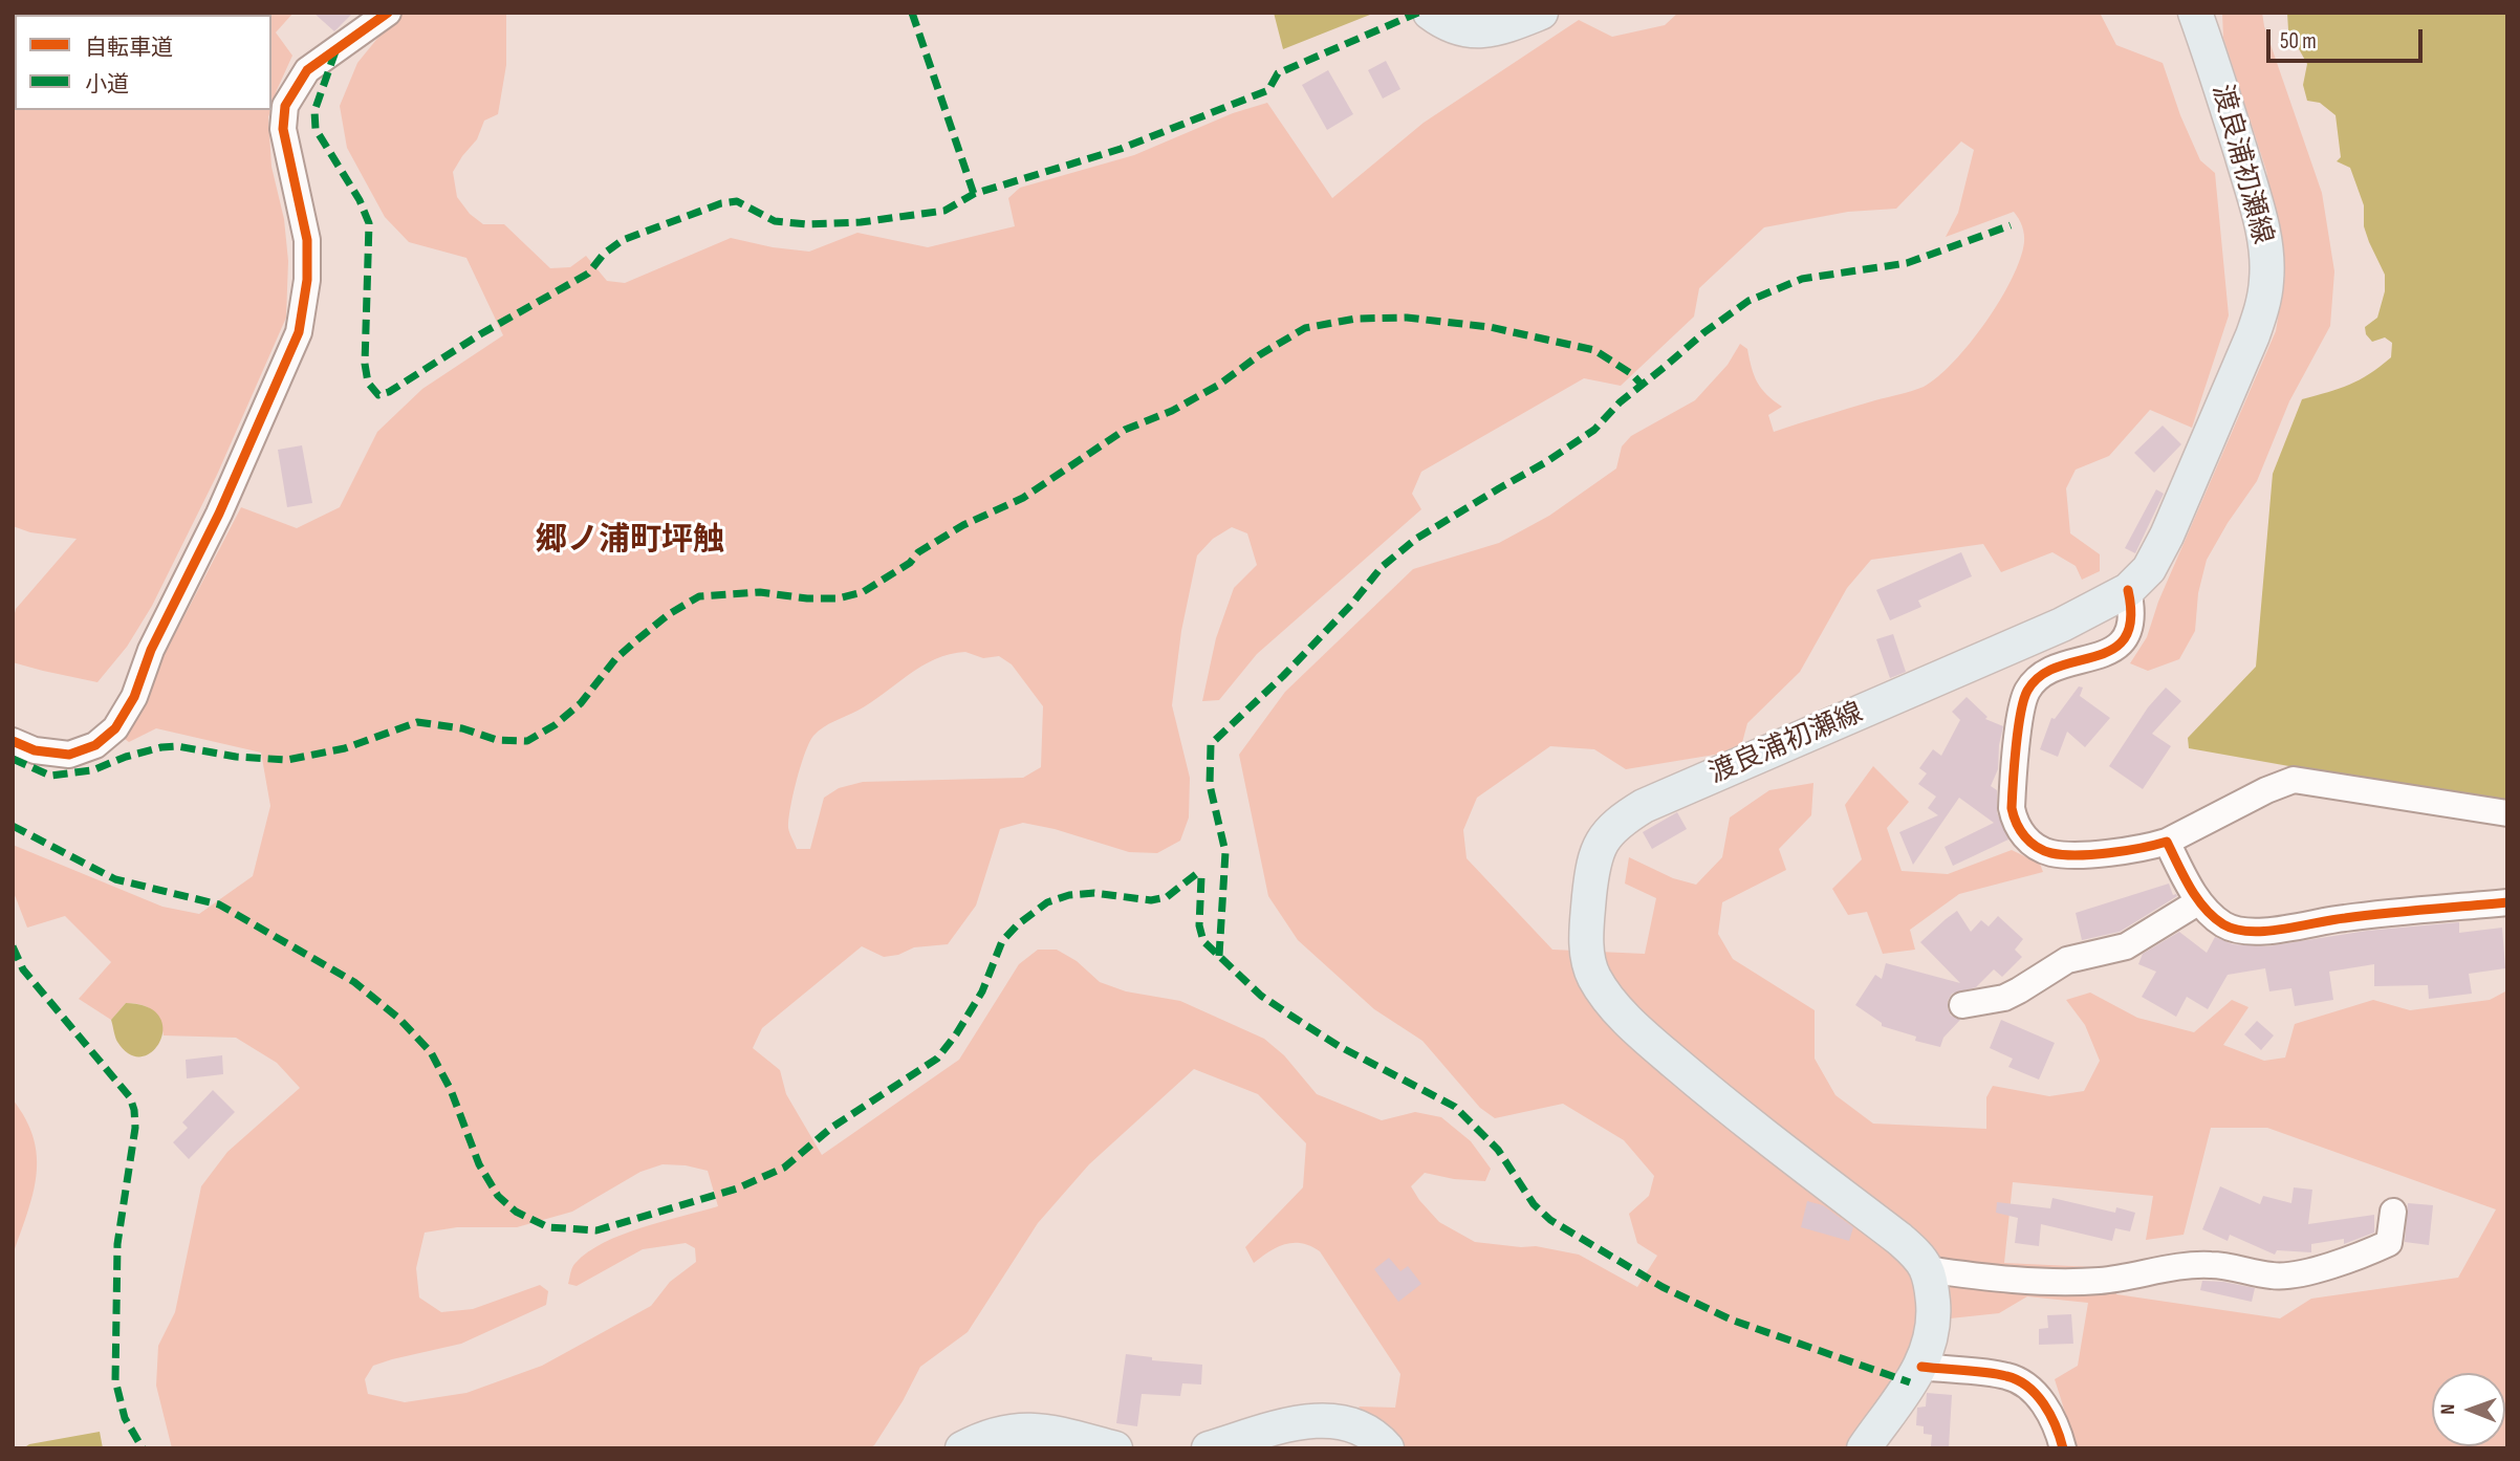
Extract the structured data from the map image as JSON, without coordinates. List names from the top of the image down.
{
  "streets": {
    "main road": ["渡良浦初瀬線"]
  },
  "districts": ["郷ノ浦町坪触"],
  "legend": ["自転車道", "小道"],
  "scale_bar": "50 m",
  "north": "left"
}
